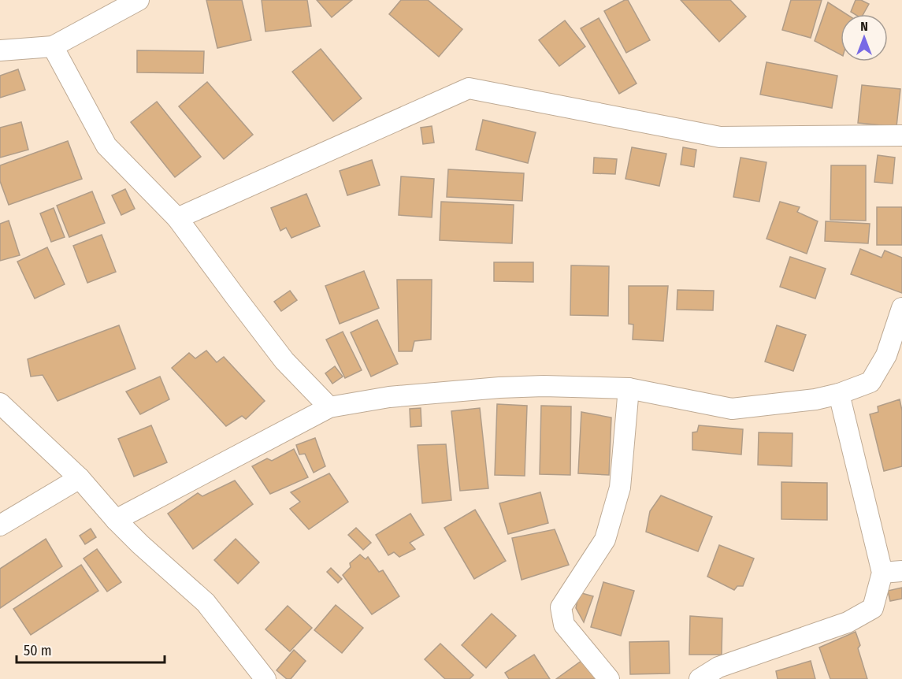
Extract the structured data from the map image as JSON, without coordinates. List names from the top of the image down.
{
  "scale_bar": "50 m",
  "north": "top"
}
